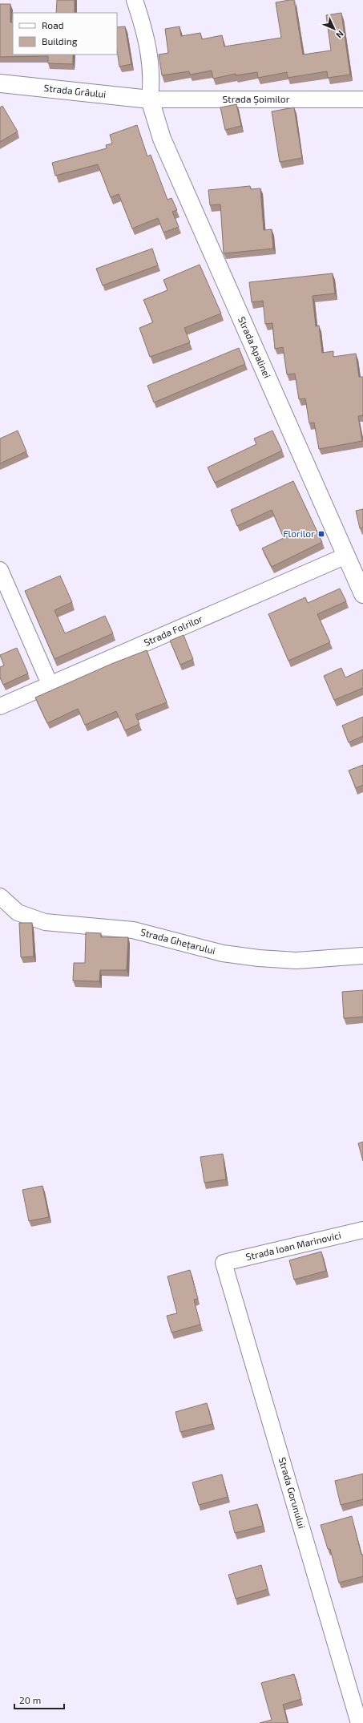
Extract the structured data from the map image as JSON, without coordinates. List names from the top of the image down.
{
  "streets": {
    "street": [
      "Strada Grâului",
      "Strada Șoimilor",
      "Strada Apalinei",
      "Strada Folrilor",
      "Strada Ghețarului",
      "Strada Ioan Marinovici",
      "Strada Gorunului"
    ]
  },
  "crossings": [
    ["Strada Grâului", "Strada Șoimilor"],
    ["Strada Grâului", "Strada Apalinei"],
    ["Strada Șoimilor", "Strada Apalinei"],
    ["Strada Apalinei", "Strada Folrilor"],
    ["Strada Ioan Marinovici", "Strada Gorunului"]
  ],
  "places": {
    "transit": ["Florilor"]
  },
  "legend": ["Road", "Building"],
  "scale_bar": "20 m",
  "north": "bottom right"
}
